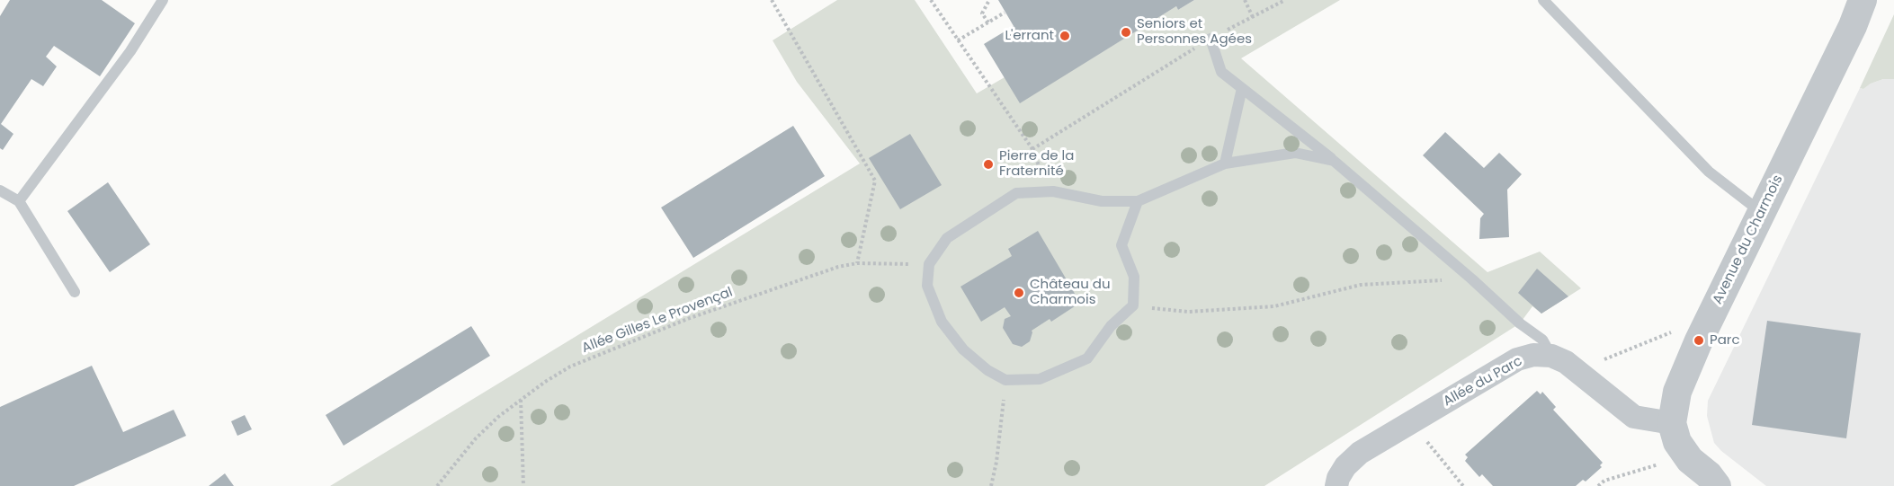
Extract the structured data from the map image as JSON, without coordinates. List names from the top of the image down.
{
  "streets": {
    "street": ["Avenue du Charmois", "Allée du Parc"],
    "path": ["Allée Gilles Le Provençal"]
  },
  "places": [
    "Seniors et Personnes Agées",
    "L'errant",
    "Pierre de la Fraternité",
    "Château du Charmois",
    "Parc"
  ]
}
